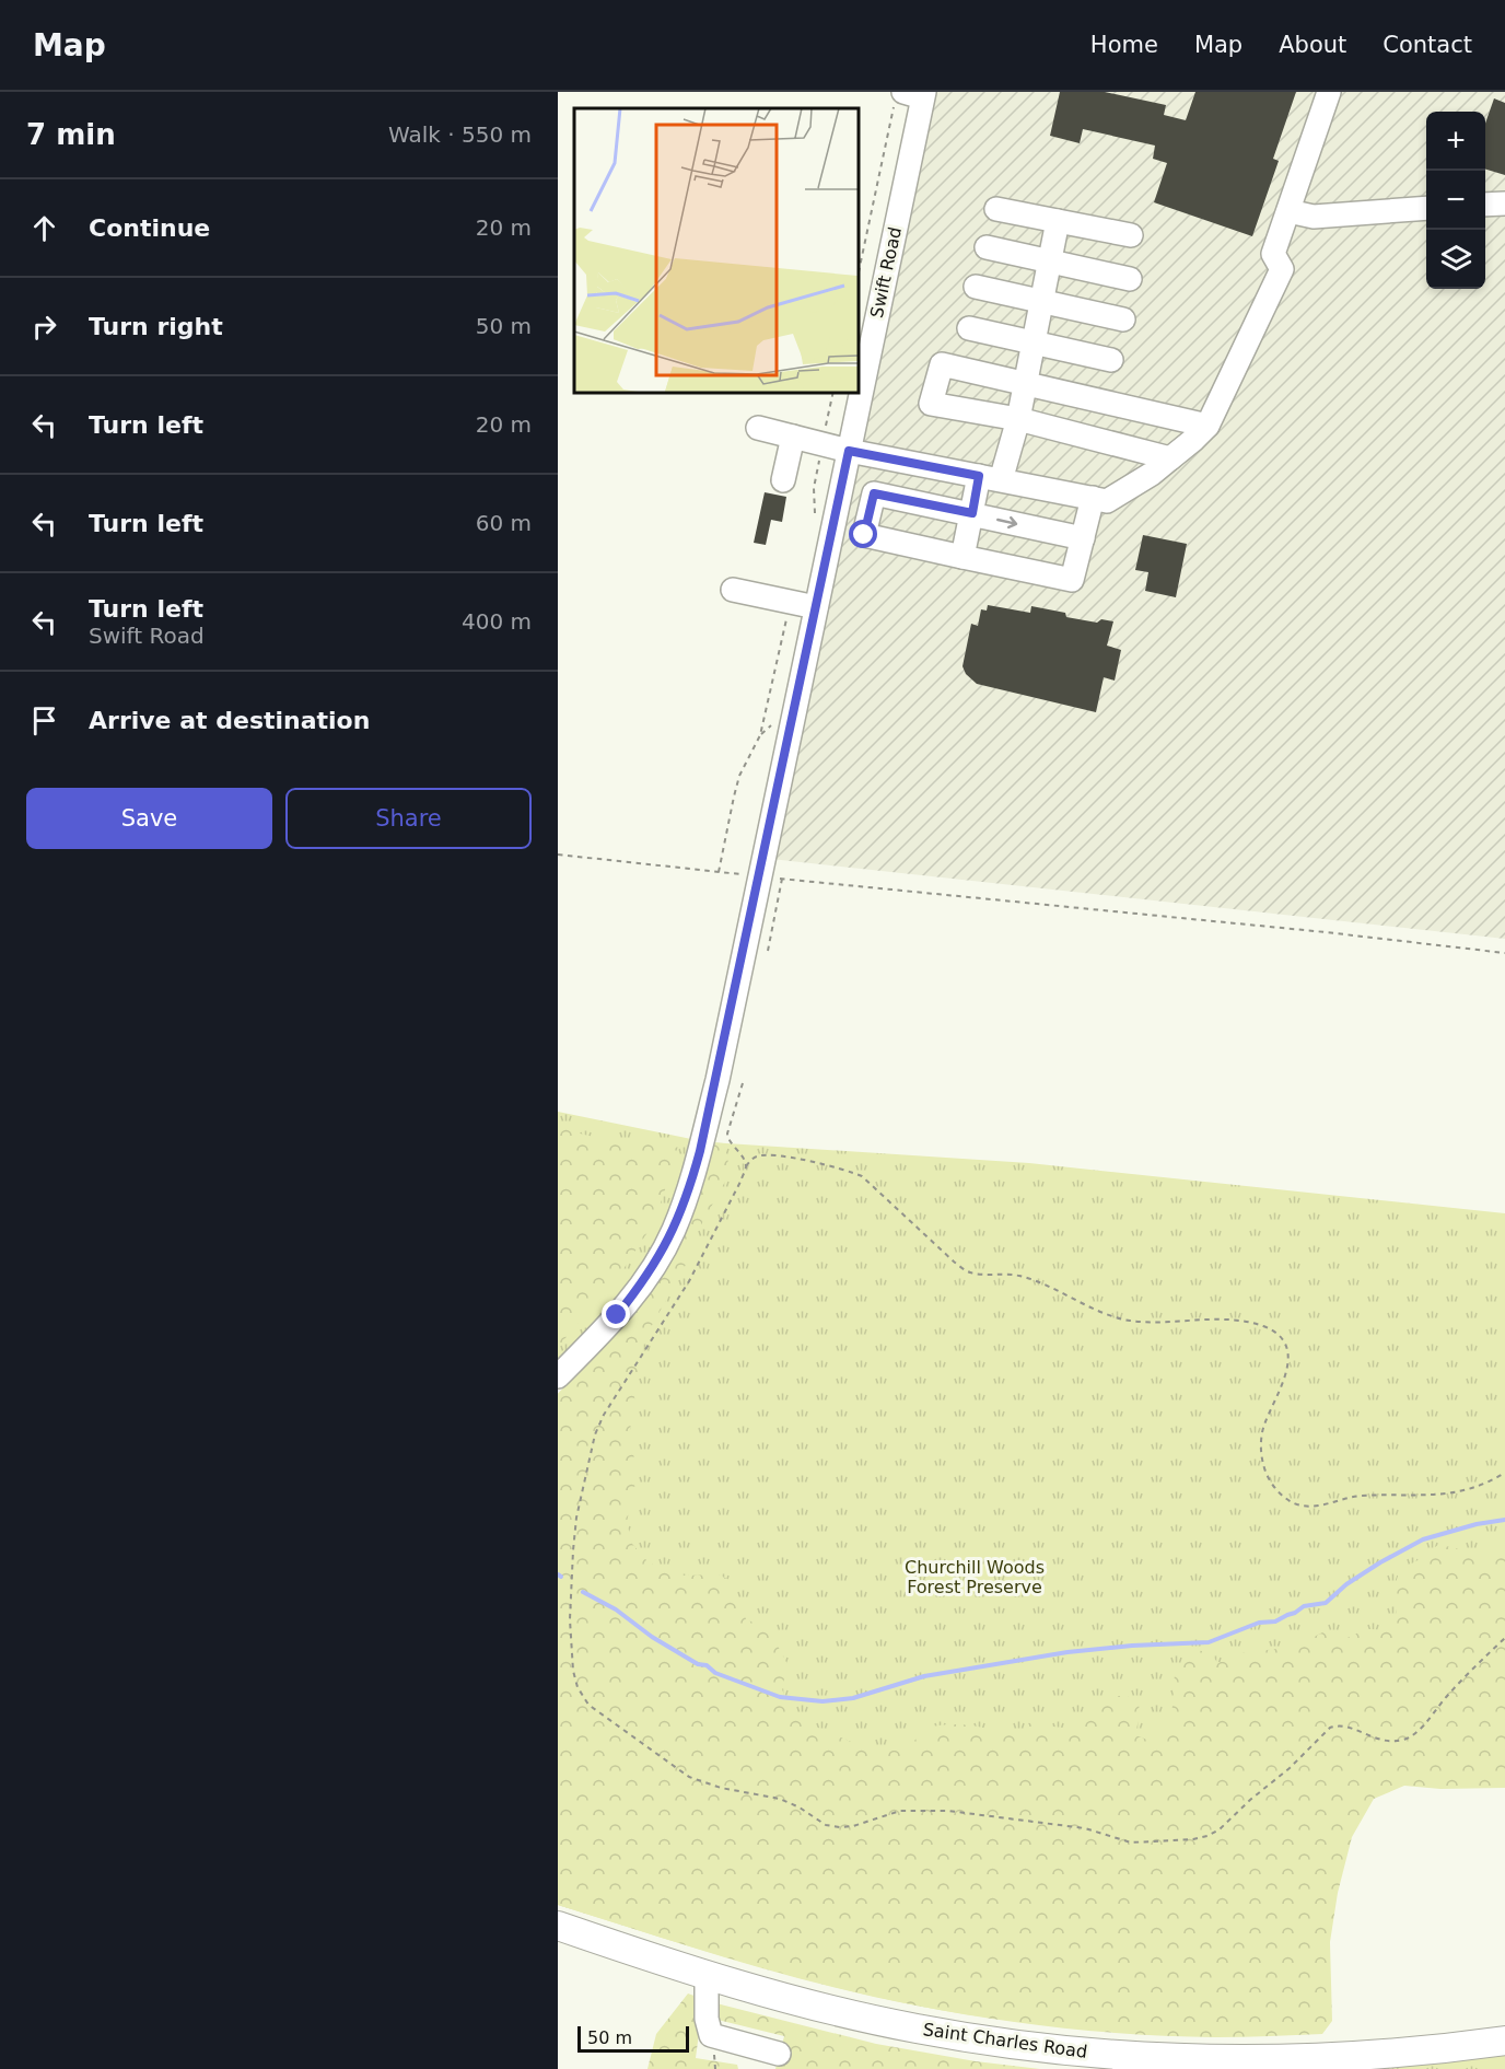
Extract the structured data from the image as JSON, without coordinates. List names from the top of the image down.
{
  "streets": {
    "main road": ["Saint Charles Road"],
    "street": ["Swift Road"]
  },
  "parks": ["Churchill Woods Forest Preserve"],
  "scale_bar": "50 m",
  "page": {
    "header": "Map",
    "nav": [
      "Home",
      "Map",
      "About",
      "Contact"
    ],
    "heading": ["7 min", "Walk · 550 m"],
    "map_buttons": ["+", "−"],
    "list": [
      ["Continue", "20 m"],
      ["Turn right", "50 m"],
      ["Turn left", "20 m"],
      ["Turn left", "60 m"],
      ["Turn left", "Swift Road", "400 m"],
      "Arrive at destination"
    ],
    "buttons": ["Save", "Share"],
    "scale": "50 m"
  }
}
